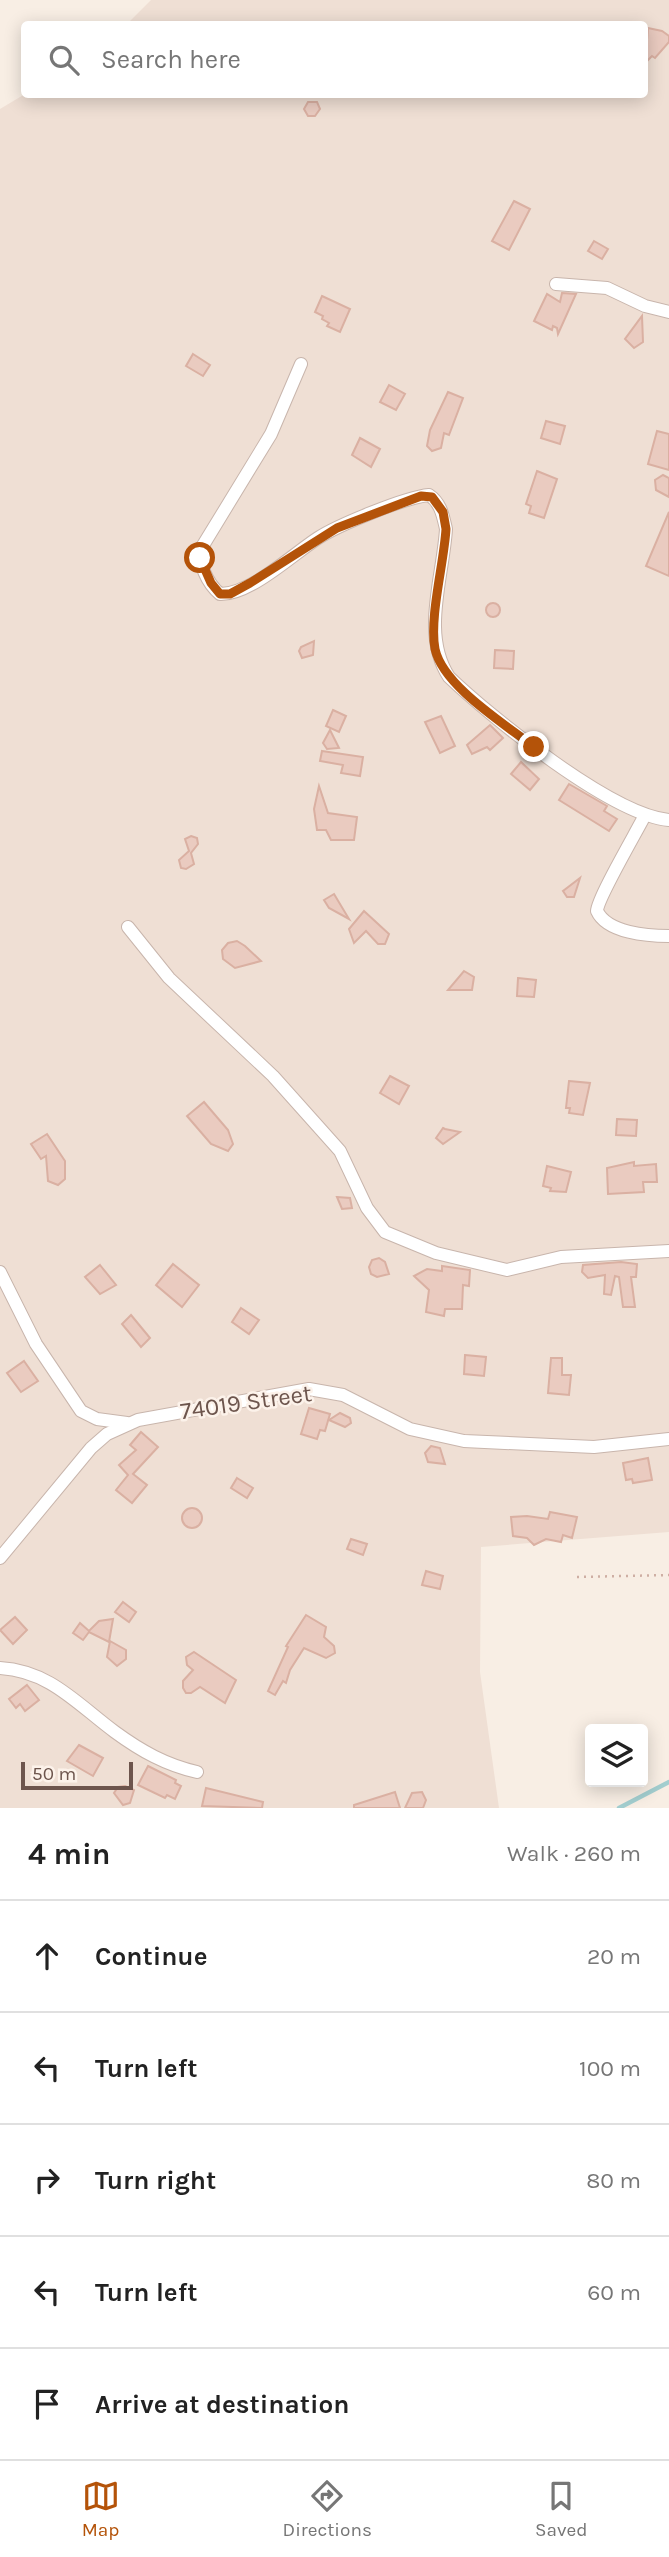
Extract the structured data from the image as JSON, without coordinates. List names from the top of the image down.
{
  "streets": {
    "street": ["74019 Street"]
  },
  "scale_bar": "50 m",
  "page": {
    "search": "Search here",
    "scale": "50 m",
    "heading": ["4 min", "Walk · 260 m"],
    "list": [
      ["Continue", "20 m"],
      ["Turn left", "100 m"],
      ["Turn right", "80 m"],
      ["Turn left", "60 m"],
      "Arrive at destination"
    ],
    "nav": ["Map", "Directions", "Saved"]
  }
}
